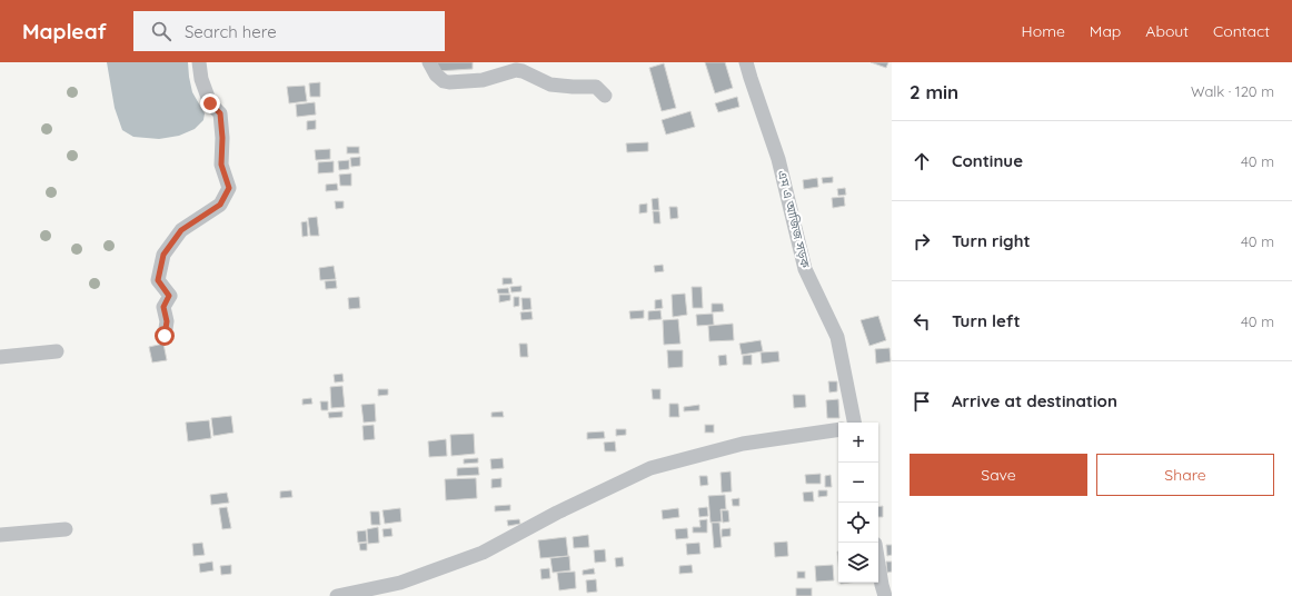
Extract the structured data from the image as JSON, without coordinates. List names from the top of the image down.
{
  "streets": {
    "street": ["এম এ আজিজ সড়ক"]
  },
  "page": {
    "header": "Mapleaf",
    "search": "Search here",
    "nav": [
      "Home",
      "Map",
      "About",
      "Contact"
    ],
    "heading": ["2 min", "Walk · 120 m"],
    "list": [
      ["Continue", "40 m"],
      ["Turn right", "40 m"],
      ["Turn left", "40 m"],
      "Arrive at destination"
    ],
    "map_buttons": ["+", "−"],
    "buttons": ["Save", "Share"]
  }
}
